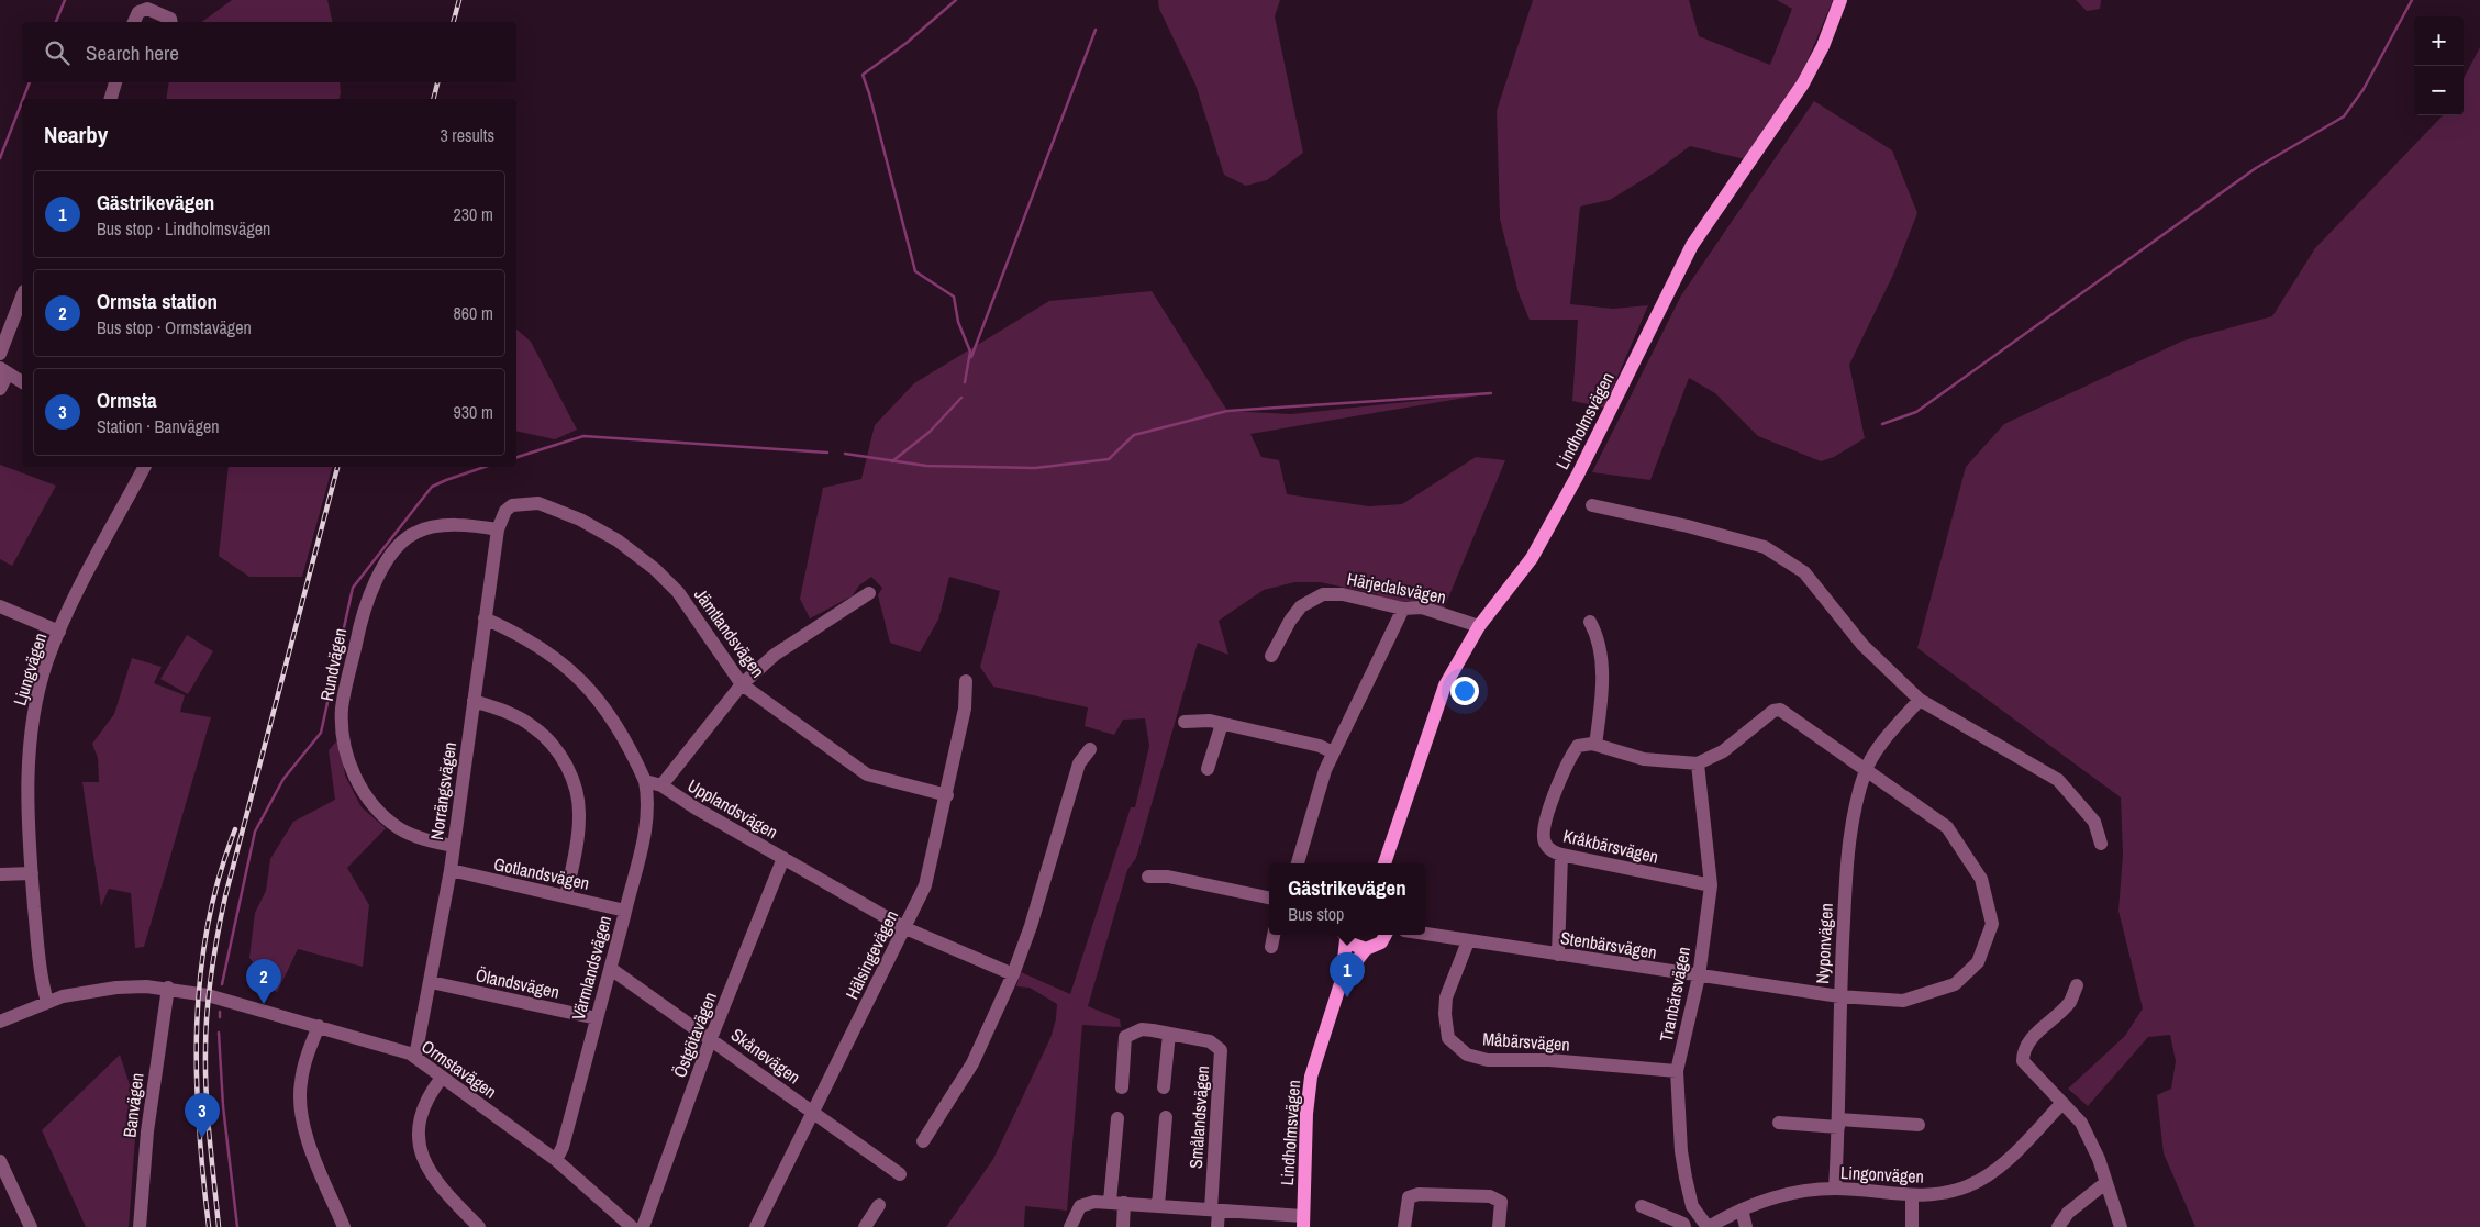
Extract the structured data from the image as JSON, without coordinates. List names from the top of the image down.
{
  "streets": {
    "main road": ["Lindholmsvägen"],
    "street": [
      "Härjedalsvägen",
      "Jämtlandsvägen",
      "Rundvägen",
      "Ljungvägen",
      "Norrängsvägen",
      "Upplandsvägen",
      "Kråkbärsvägen",
      "Gotlandsvägen",
      "Nyponvägen",
      "Stenbärsvägen",
      "Hälsingevägen",
      "Värmlandsvägen",
      "Ölandsvägen",
      "Tranbärsvägen",
      "Östgötavägen",
      "Måbärsvägen",
      "Skånevägen",
      "Ormstavägen",
      "Banvägen",
      "Smålandsvägen",
      "Lingonvägen"
    ]
  },
  "crossings": [
    ["Lindholmsvägen", "Härjedalsvägen"],
    ["Jämtlandsvägen", "Rundvägen"],
    ["Jämtlandsvägen", "Norrängsvägen"],
    ["Jämtlandsvägen", "Hälsingevägen"],
    ["Rundvägen", "Norrängsvägen"],
    ["Ljungvägen", "Ormstavägen"],
    ["Norrängsvägen", "Gotlandsvägen"],
    ["Norrängsvägen", "Ölandsvägen"],
    ["Norrängsvägen", "Ormstavägen"],
    ["Upplandsvägen", "Hälsingevägen"],
    ["Upplandsvägen", "Värmlandsvägen"],
    ["Upplandsvägen", "Östgötavägen"],
    ["Kråkbärsvägen", "Tranbärsvägen"],
    ["Gotlandsvägen", "Värmlandsvägen"],
    ["Nyponvägen", "Stenbärsvägen"],
    ["Nyponvägen", "Lingonvägen"],
    ["Stenbärsvägen", "Tranbärsvägen"],
    ["Stenbärsvägen", "Måbärsvägen"],
    ["Hälsingevägen", "Skånevägen"],
    ["Värmlandsvägen", "Ölandsvägen"],
    ["Värmlandsvägen", "Skånevägen"],
    ["Värmlandsvägen", "Ormstavägen"],
    ["Tranbärsvägen", "Måbärsvägen"],
    ["Tranbärsvägen", "Lingonvägen"],
    ["Östgötavägen", "Skånevägen"],
    ["Ormstavägen", "Banvägen"]
  ],
  "page": {
    "map_buttons": ["+", "−"],
    "search": "Search here",
    "heading": ["Nearby", "3 results"],
    "list": [
      {
        "mark": "1",
        "name": "Gästrikevägen",
        "note": "Bus stop · Lindholmsvägen",
        "value": "230 m"
      },
      {
        "mark": "2",
        "name": "Ormsta station",
        "note": "Bus stop · Ormstavägen",
        "value": "860 m"
      },
      {
        "mark": "3",
        "name": "Ormsta",
        "note": "Station · Banvägen",
        "value": "930 m"
      }
    ],
    "popup": ["Gästrikevägen", "Bus stop"],
    "pins": ["1", "2", "3"]
  }
}
